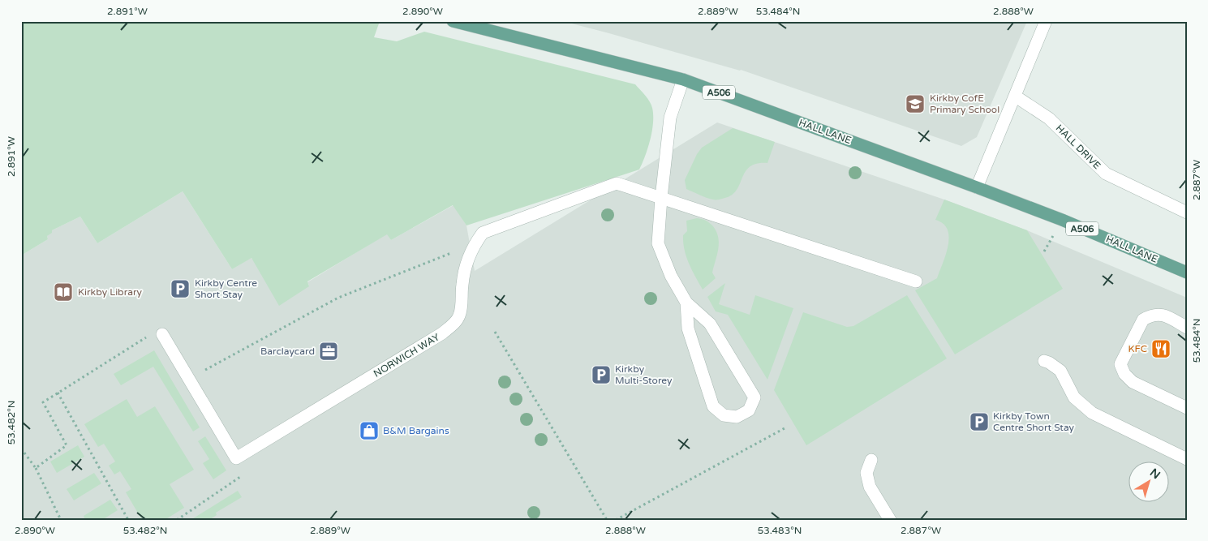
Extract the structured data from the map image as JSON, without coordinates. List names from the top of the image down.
{
  "streets": {
    "main road": ["A506", "HALL LANE"],
    "street": ["HALL DRIVE", "NORWICH WAY"]
  },
  "places": {
    "school or university": ["Kirkby CofE Primary School"],
    "parking": ["Kirkby Centre Short Stay", "Kirkby Multi-Storey", "Kirkby Town Centre Short Stay"],
    "library": ["Kirkby Library"],
    "restaurant": ["KFC"],
    "office": ["Barclaycard"],
    "shop": ["B&M Bargains"]
  },
  "north": "top right",
  "coordinates": [
    "2.891°W",
    "2.890°W",
    "2.889°W",
    "53.484°N",
    "2.888°W",
    "2.887°W",
    "53.482°N",
    "53.483°N"
  ]
}
